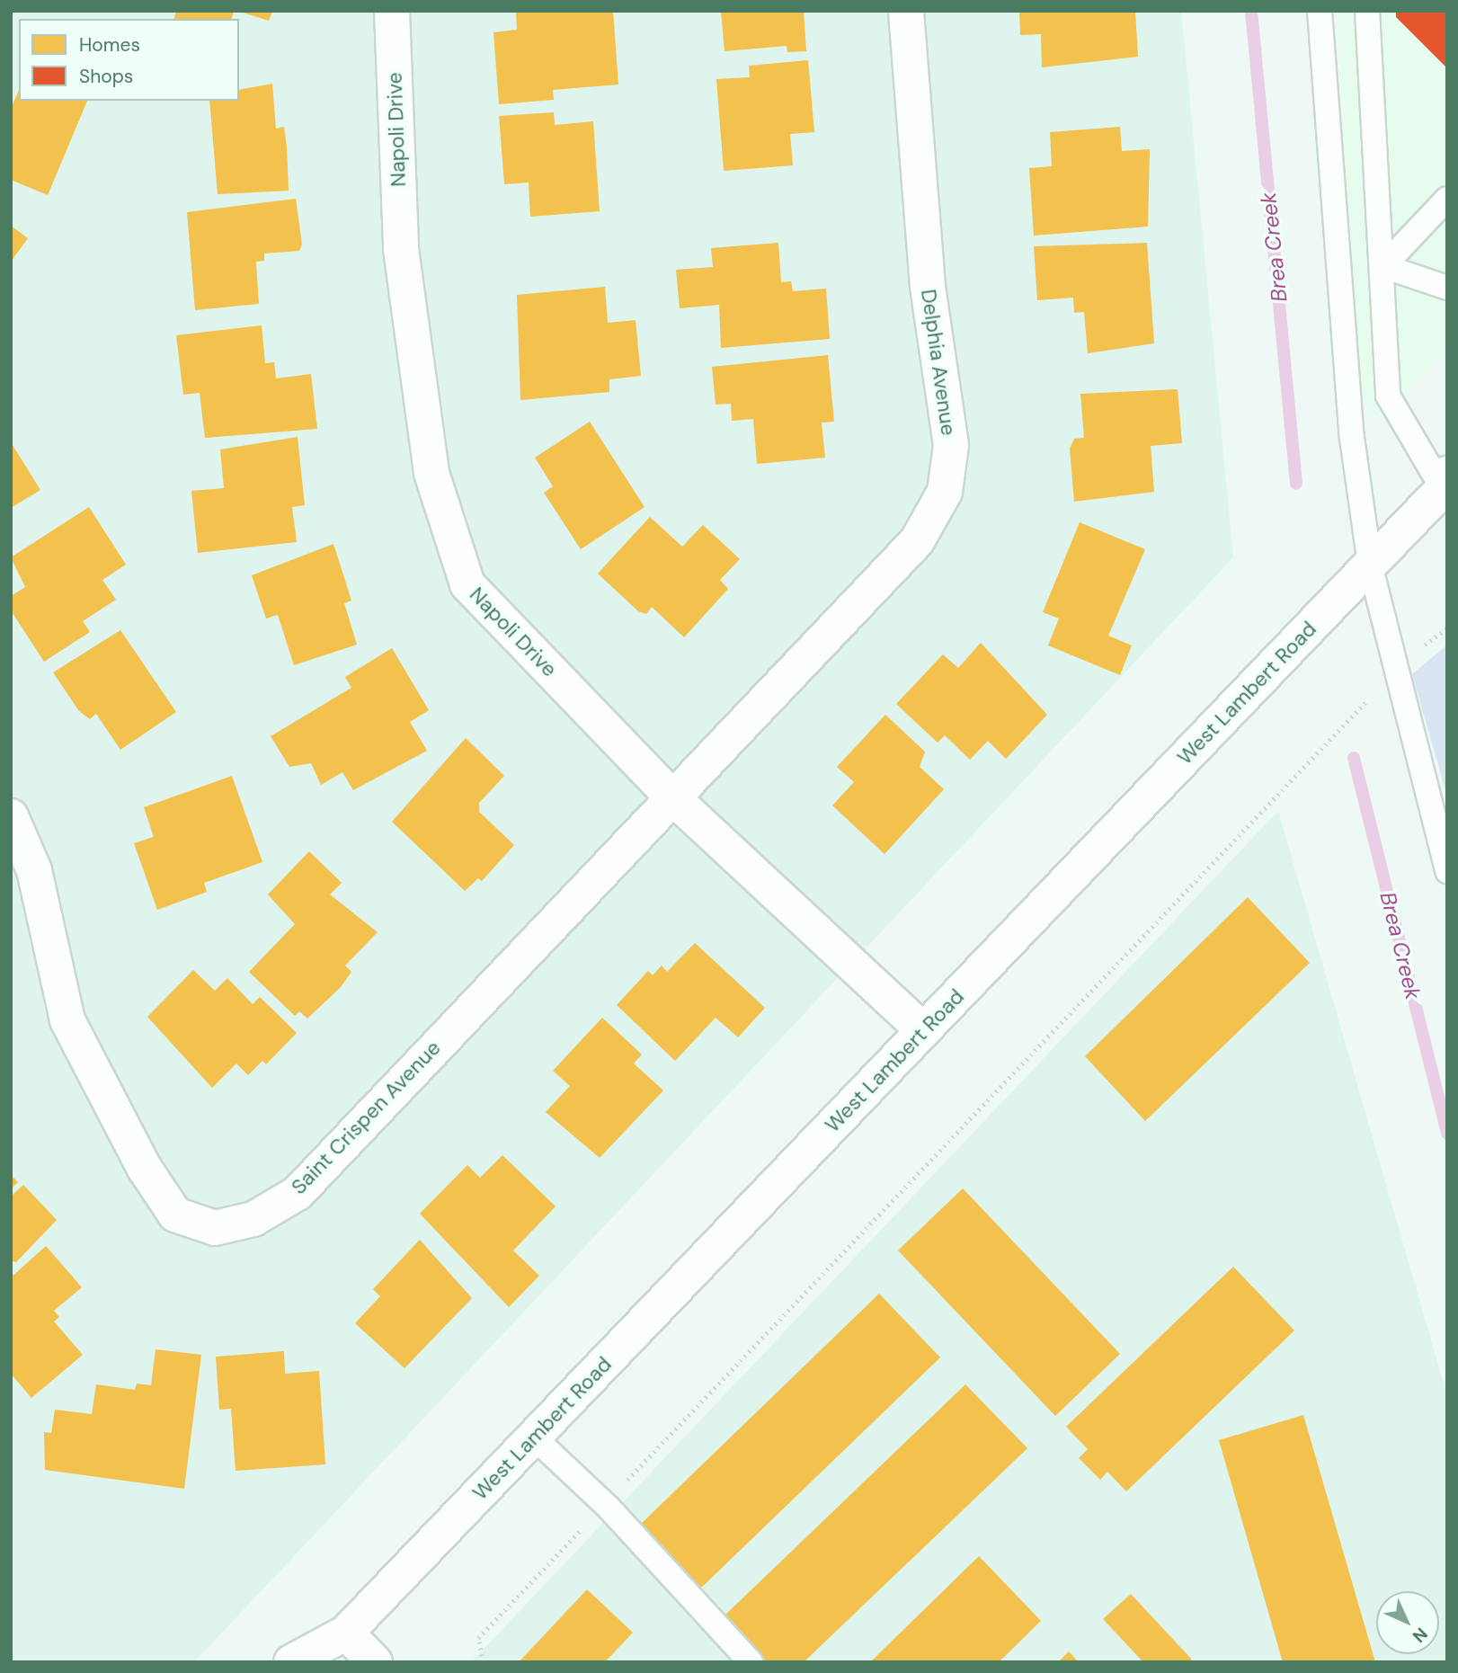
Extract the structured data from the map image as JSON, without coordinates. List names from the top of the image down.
{
  "streets": {
    "street": [
      "Napoli Drive",
      "Delphia Avenue",
      "West Lambert Road",
      "Saint Crispen Avenue"
    ]
  },
  "crossings": [
    ["Napoli Drive", "Delphia Avenue"],
    ["Napoli Drive", "West Lambert Road"],
    ["Napoli Drive", "Saint Crispen Avenue"],
    ["Delphia Avenue", "Saint Crispen Avenue"]
  ],
  "water": ["Brea Creek"],
  "legend": ["Homes", "Shops"],
  "north": "bottom right"
}
